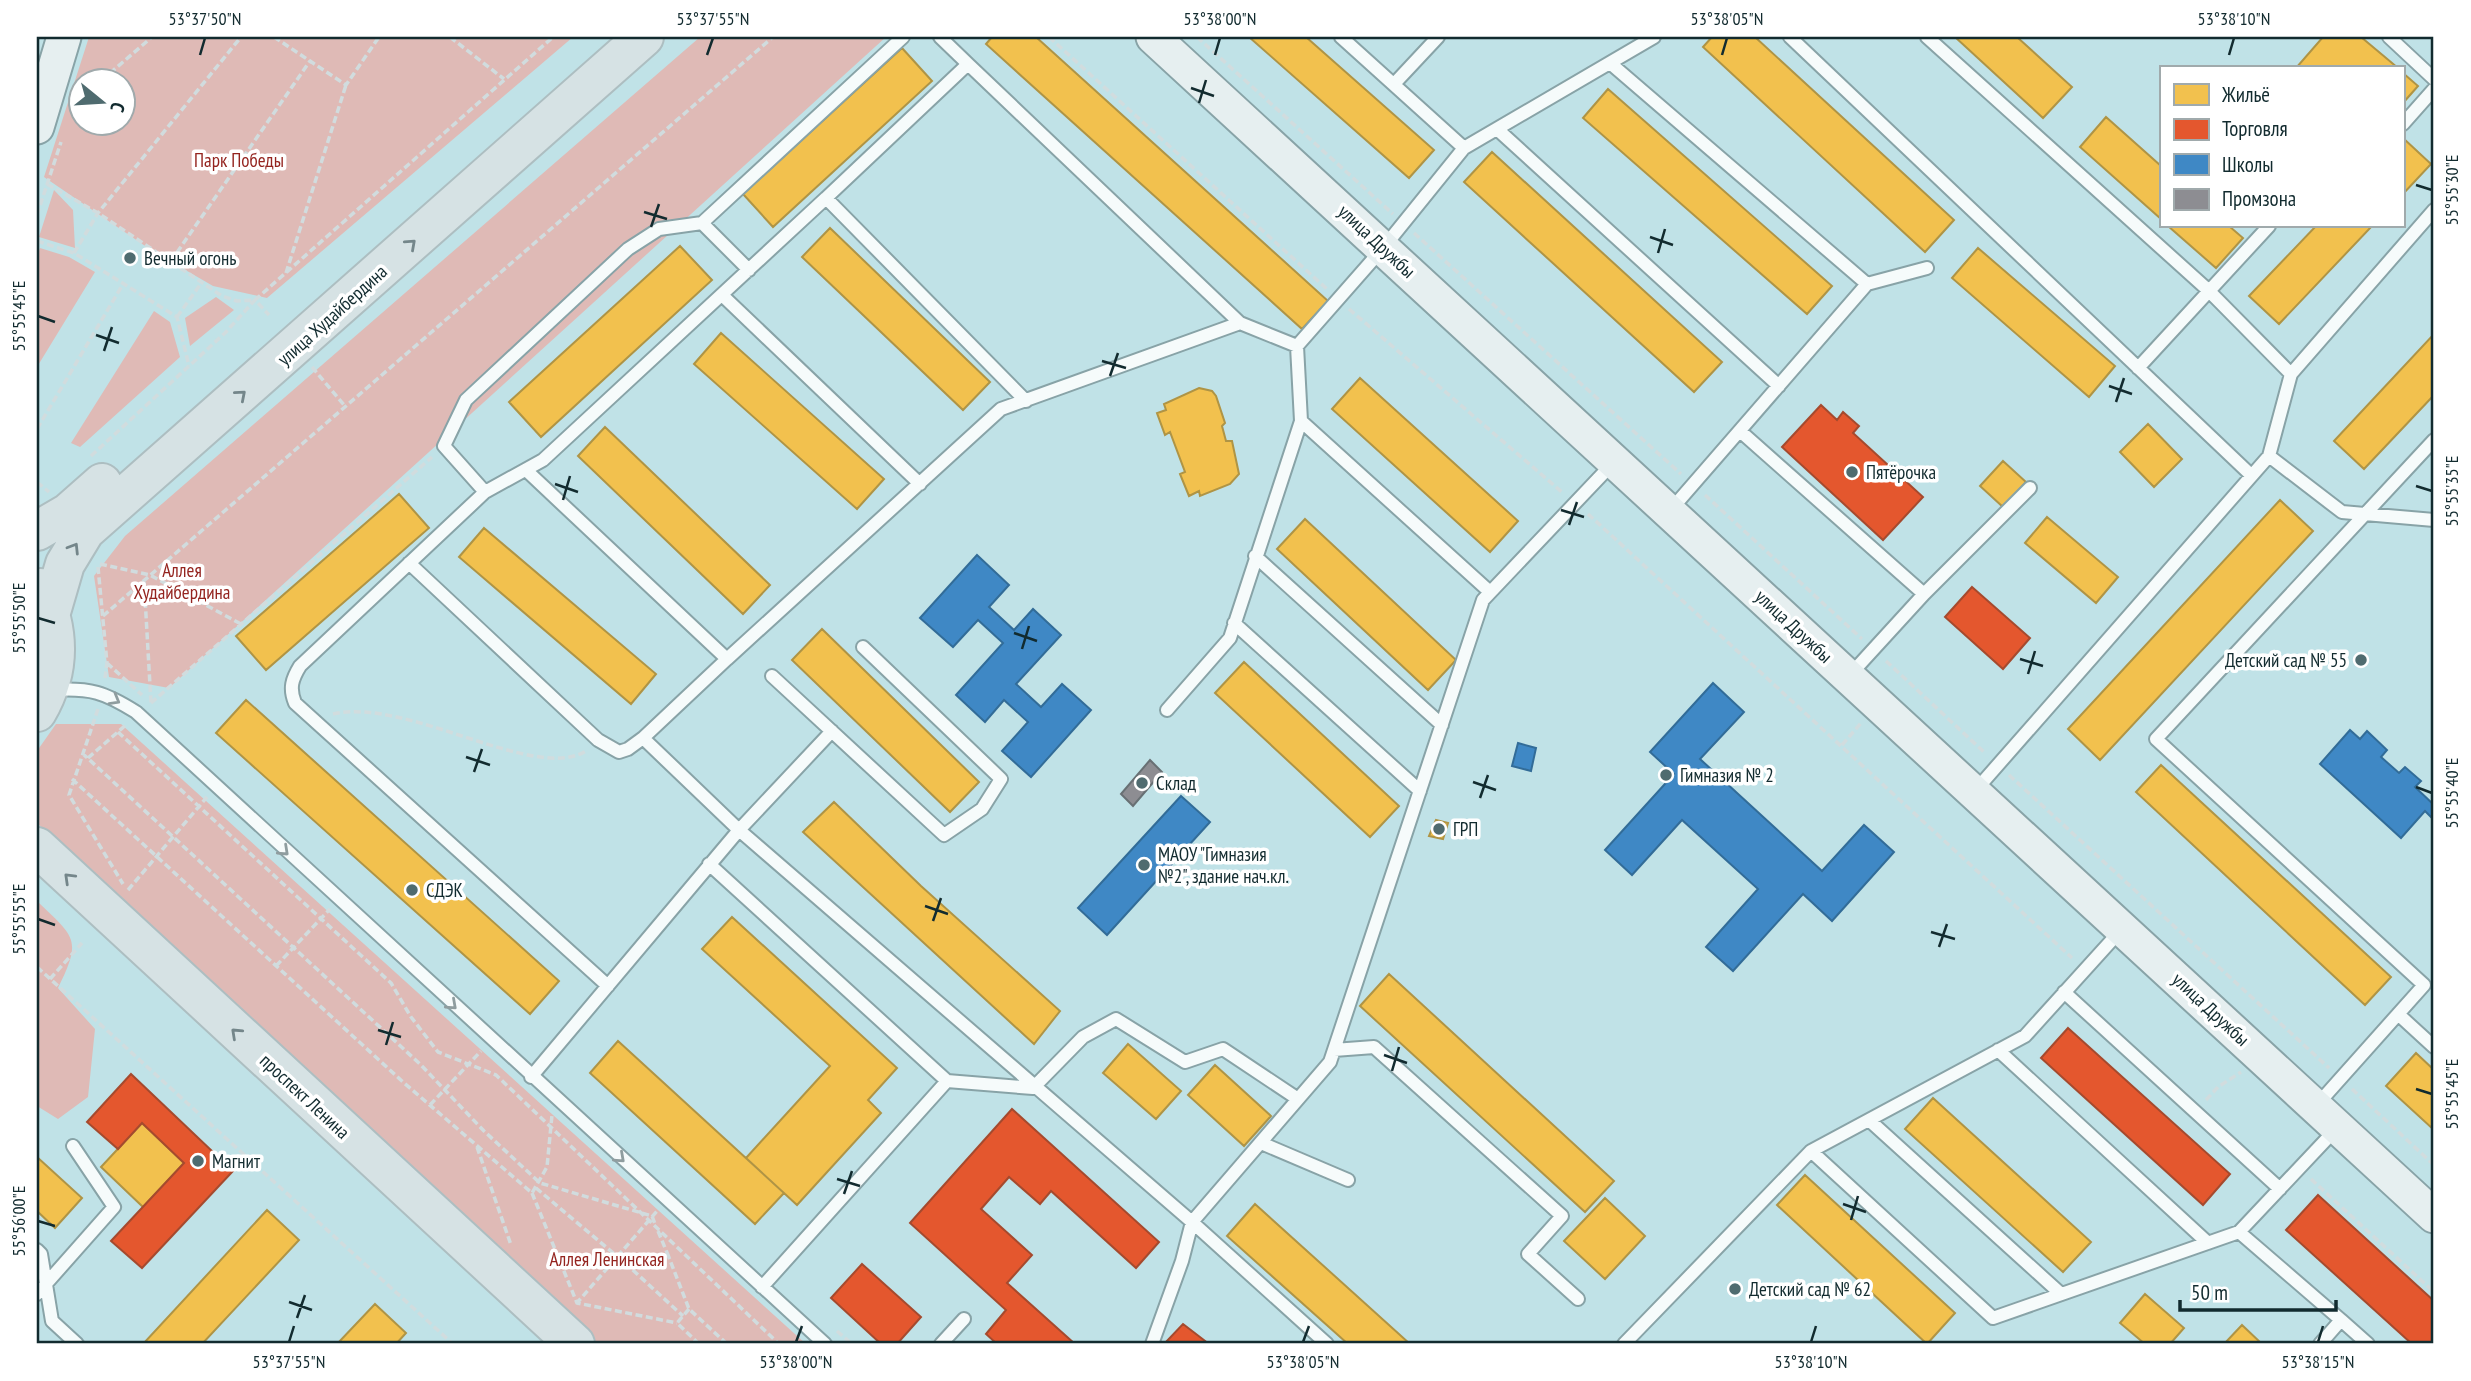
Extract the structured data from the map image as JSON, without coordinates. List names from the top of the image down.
{
  "streets": {
    "main road": ["улица Дружбы", "улица Худайбердина", "проспект Ленина"]
  },
  "parks": ["Парк Победы", "Аллея Худайбердина", "Аллея Ленинская"],
  "places": [
    "Вечный огонь",
    "Пятёрочка",
    "Детский сад № 55",
    "Гимназия № 2",
    "Склад",
    "ГРП",
    "МАОУ \"Гимназия №2\", здание нач.кл.",
    "СДЭК",
    "Магнит",
    "Детский сад № 62"
  ],
  "legend": [
    "Жильё",
    "Торговля",
    "Школы",
    "Промзона"
  ],
  "scale_bar": "50 m",
  "north": "right",
  "coordinates": [
    "53°37'50\"N",
    "53°37'55\"N",
    "53°38'00\"N",
    "53°38'05\"N",
    "53°38'10\"N",
    "55°55'30\"E",
    "55°55'45\"E",
    "55°55'35\"E",
    "55°55'50\"E",
    "55°55'40\"E",
    "55°55'55\"E",
    "55°56'00\"E",
    "53°38'15\"N"
  ]
}
